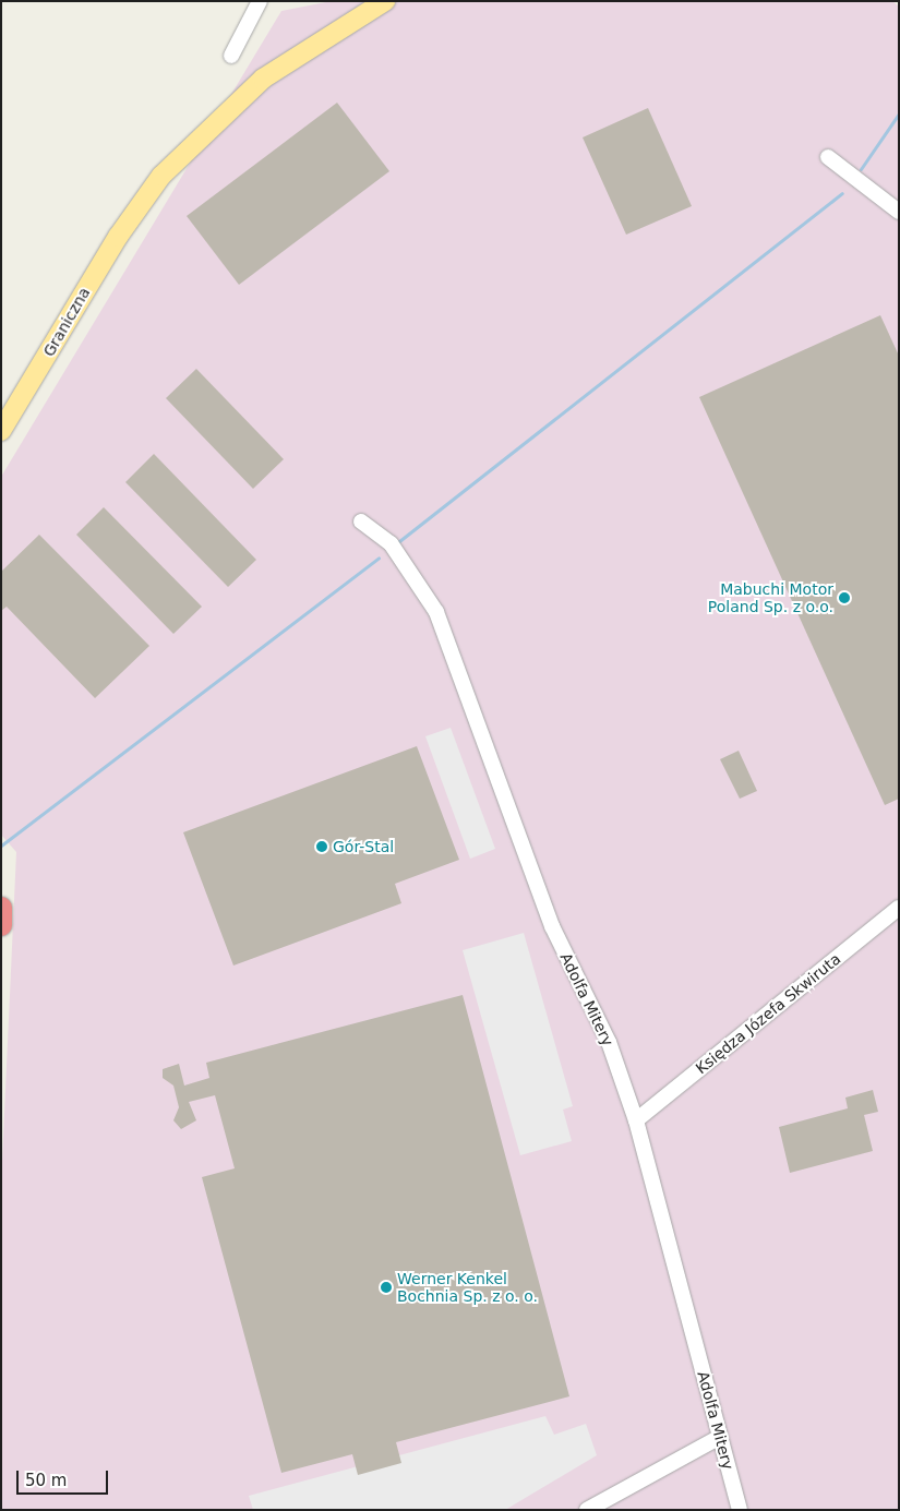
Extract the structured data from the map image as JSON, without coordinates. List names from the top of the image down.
{
  "streets": {
    "main road": ["Graniczna"],
    "street": ["Adolfa Mitery", "Księdza Józefa Skwiruta"]
  },
  "crossings": [
    ["Adolfa Mitery", "Księdza Józefa Skwiruta"]
  ],
  "places": ["Mabuchi Motor Poland Sp. z o.o.", "Gór-Stal", "Werner Kenkel Bochnia Sp. z o. o."],
  "scale_bar": "50 m"
}
